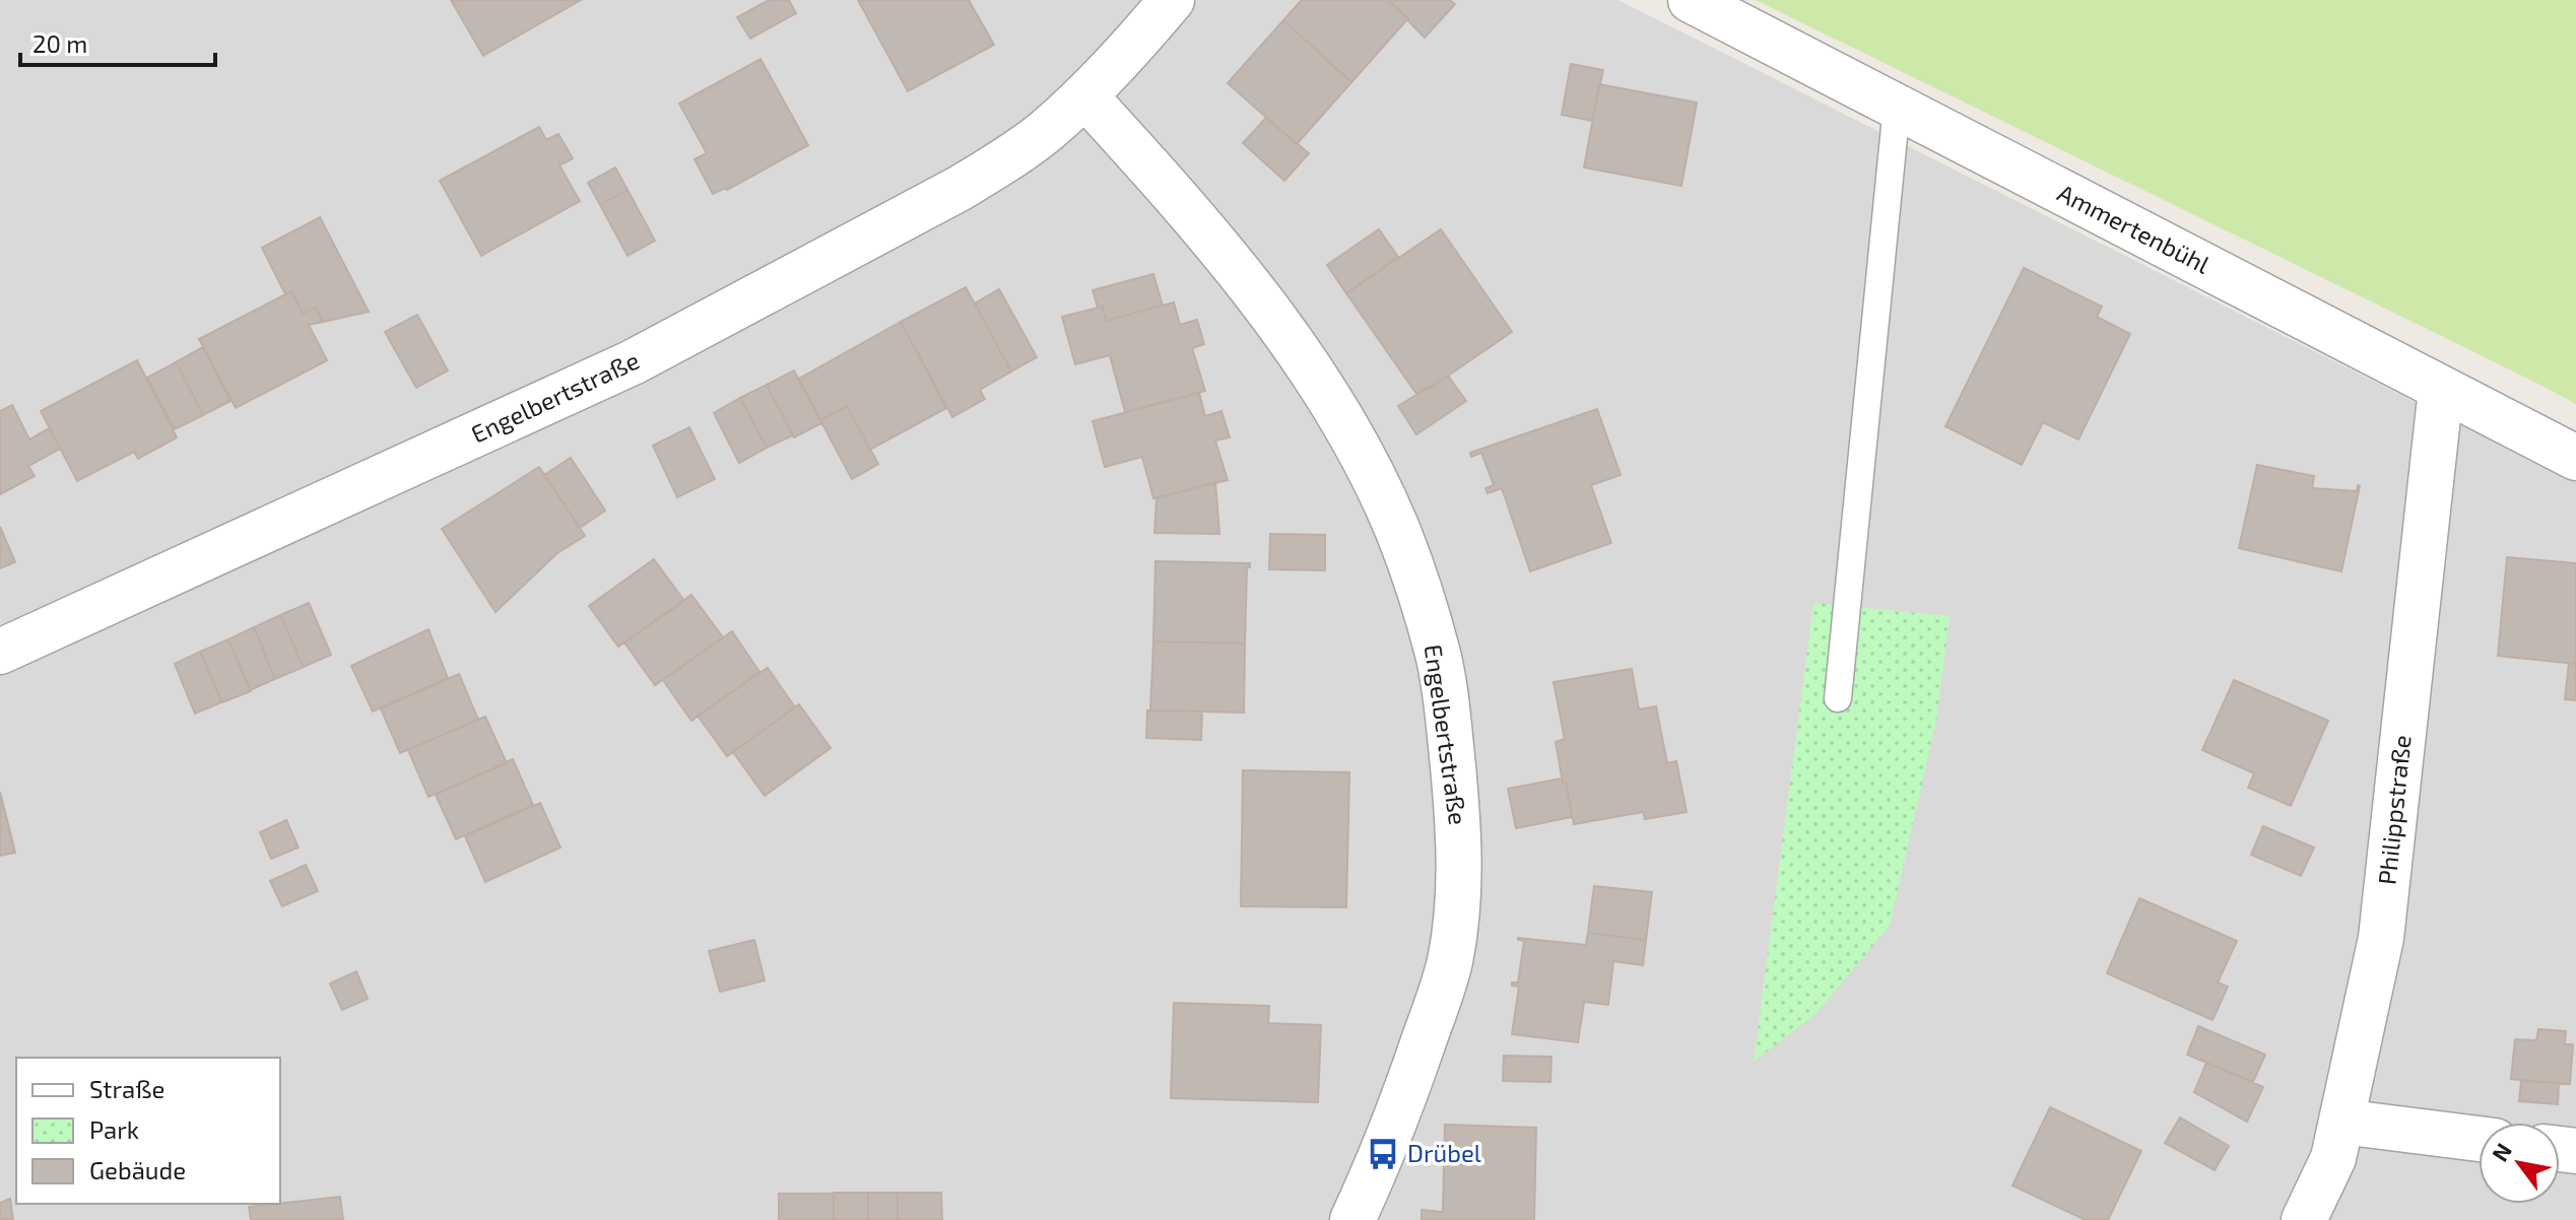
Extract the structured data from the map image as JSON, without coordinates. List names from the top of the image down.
{
  "streets": {
    "street": ["Ammertenbühl", "Engelbertstraße", "Philippstraße"]
  },
  "crossings": [
    ["Ammertenbühl", "Philippstraße"]
  ],
  "places": {
    "bus stop": ["Drübel"]
  },
  "legend": ["Straße", "Park", "Gebäude"],
  "scale_bar": "20 m",
  "north": "top left"
}
